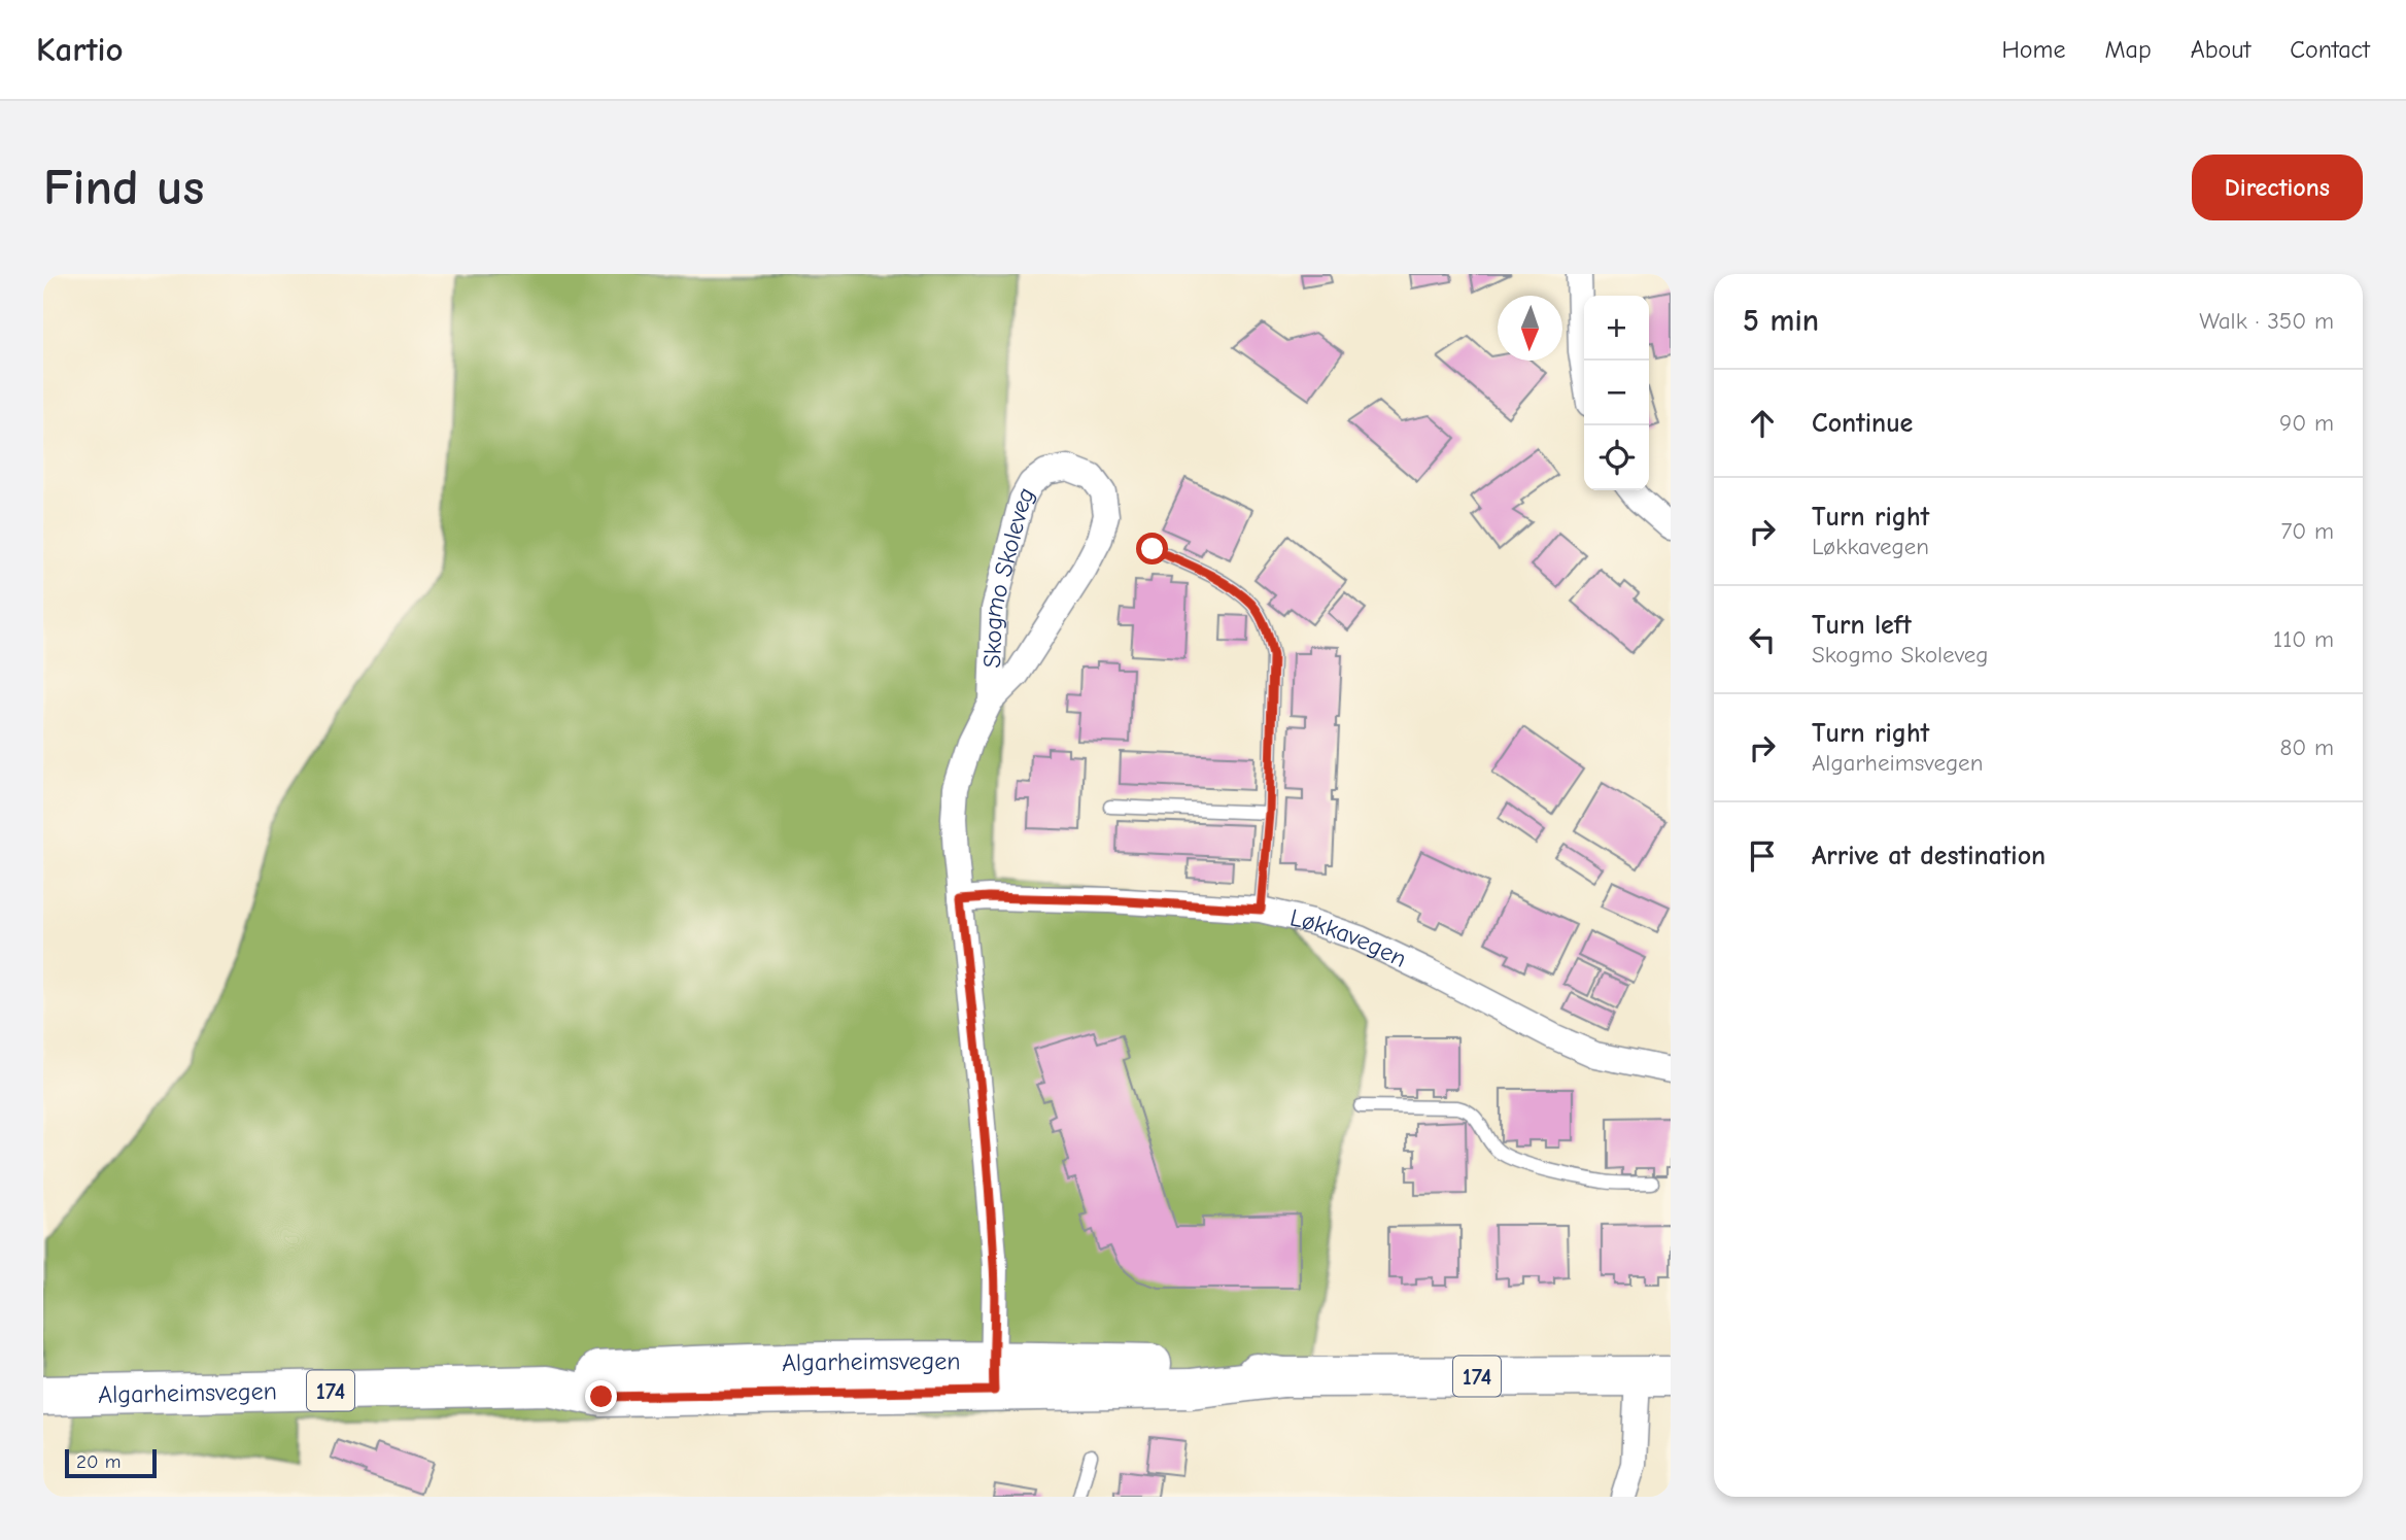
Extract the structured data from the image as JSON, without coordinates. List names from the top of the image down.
{
  "streets": {
    "main road": ["Algarheimsvegen", "174"],
    "street": ["Skogmo Skoleveg", "Løkkavegen"]
  },
  "crossings": [
    ["Skogmo Skoleveg", "Løkkavegen"],
    ["Skogmo Skoleveg", "Algarheimsvegen"]
  ],
  "scale_bar": "20 m",
  "north": "bottom",
  "page": {
    "header": "Kartio",
    "nav": [
      "Home",
      "Map",
      "About",
      "Contact"
    ],
    "buttons": "Directions",
    "title": "Find us",
    "heading": ["5 min", "Walk · 350 m"],
    "map_buttons": ["+", "−"],
    "list": [
      ["Continue", "90 m"],
      ["Turn right", "Løkkavegen", "70 m"],
      ["Turn left", "Skogmo Skoleveg", "110 m"],
      ["Turn right", "Algarheimsvegen", "80 m"],
      "Arrive at destination"
    ],
    "scale": "20 m"
  }
}
